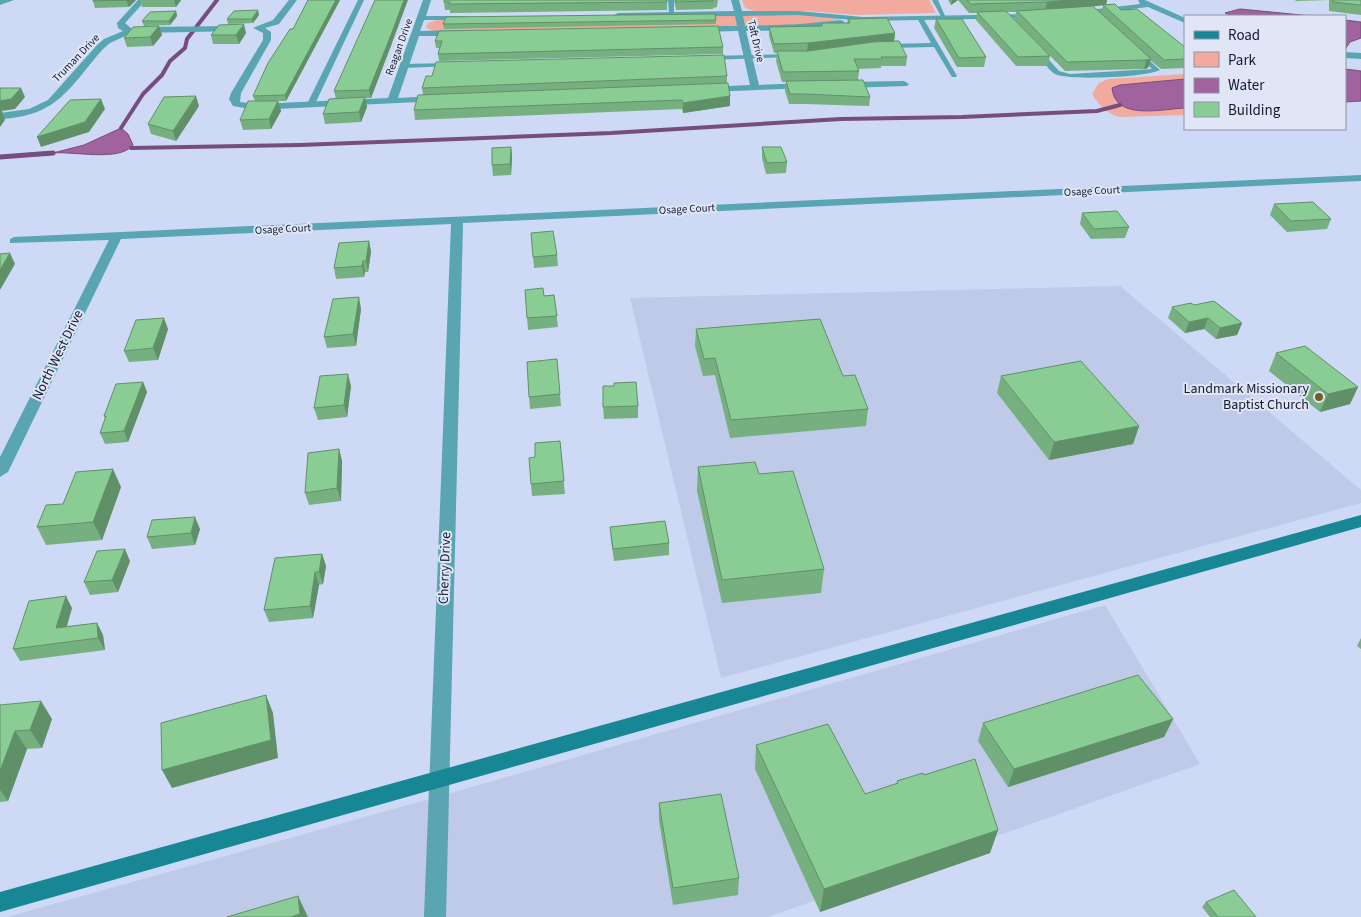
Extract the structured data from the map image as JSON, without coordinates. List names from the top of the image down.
{
  "streets": {
    "street": [
      "Taft Drive",
      "Reagan Drive",
      "Truman Drive",
      "Osage Court",
      "North West Drive",
      "Cherry Drive"
    ]
  },
  "crossings": [
    ["Osage Court", "North West Drive"],
    ["Osage Court", "Cherry Drive"]
  ],
  "places": ["Landmark Missionary Baptist Church"],
  "legend": [
    "Road",
    "Park",
    "Water",
    "Building"
  ]
}
